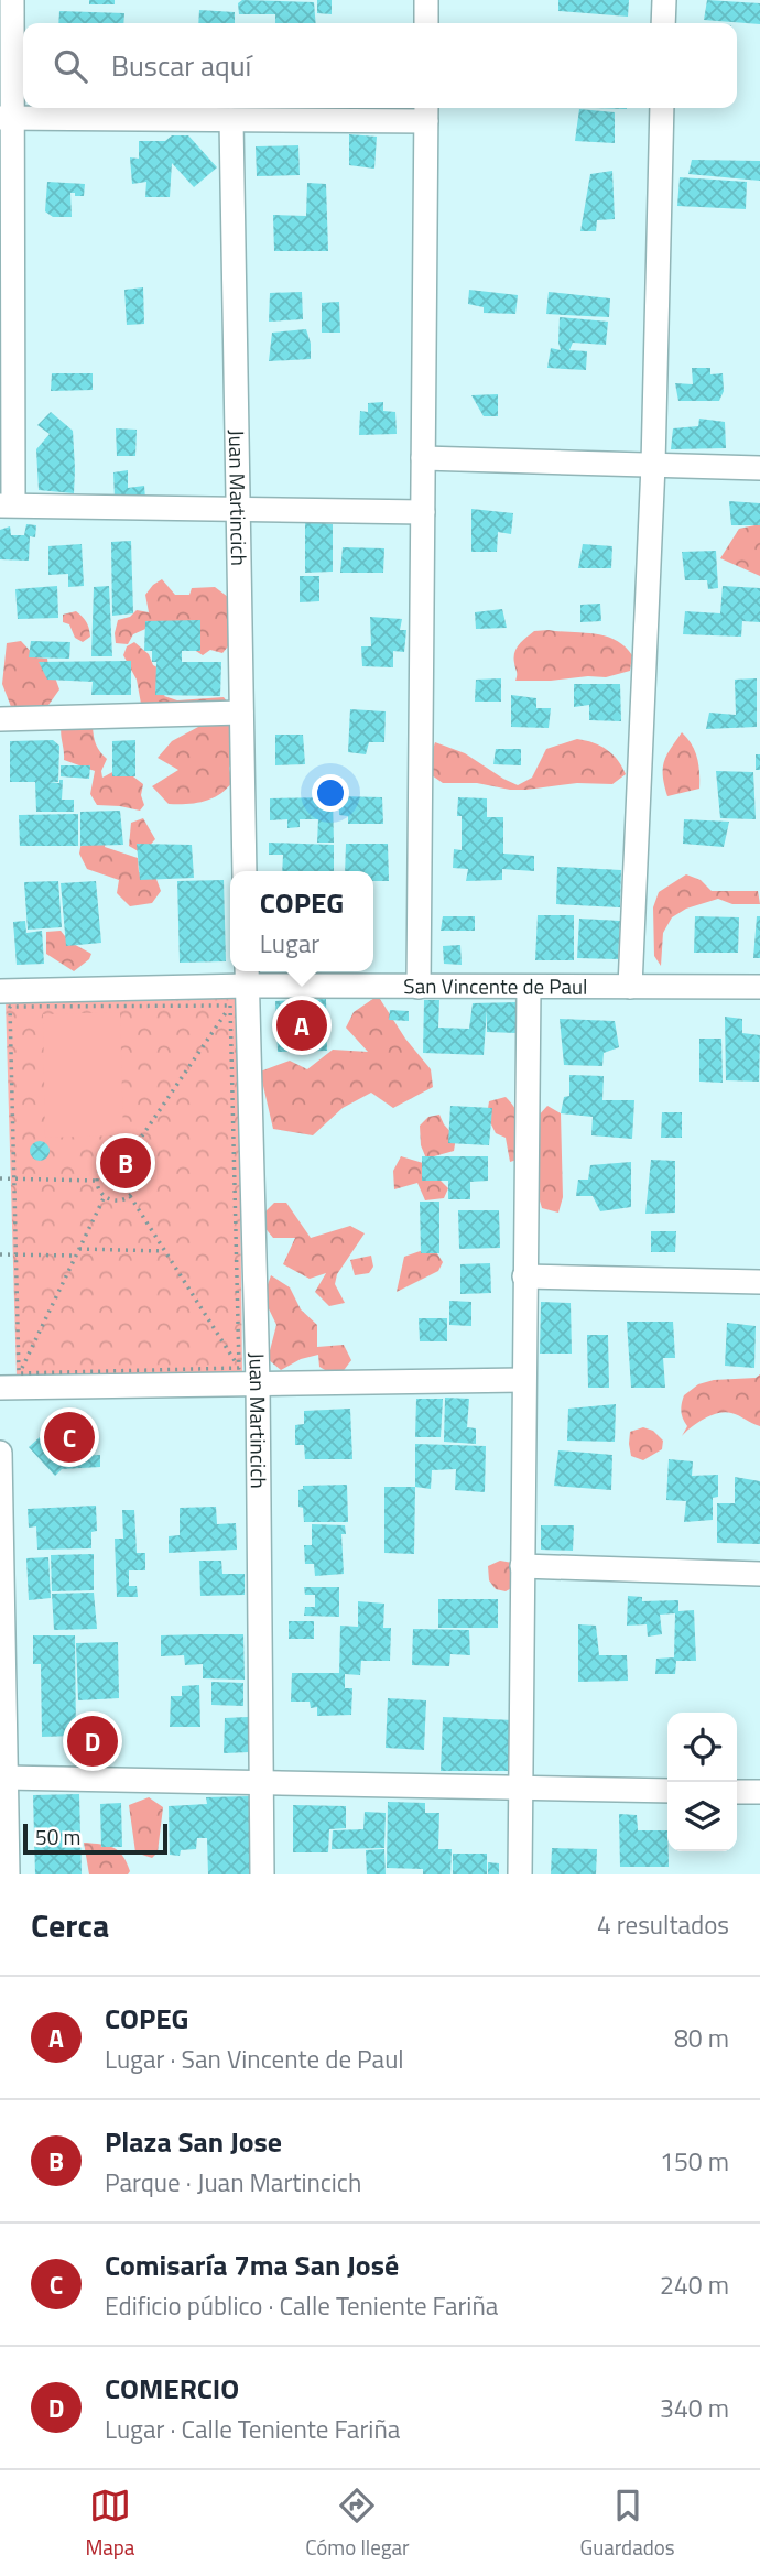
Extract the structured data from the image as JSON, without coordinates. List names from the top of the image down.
{
  "streets": {
    "street": ["Juan Martincich", "San Vincente de Paul"]
  },
  "crossings": [
    ["Juan Martincich", "San Vincente de Paul"]
  ],
  "scale_bar": "50 m",
  "page": {
    "search": "Buscar aquí",
    "popup": ["COPEG", "Lugar"],
    "pins": [
      "A",
      "B",
      "C",
      "D"
    ],
    "scale": "50 m",
    "heading": ["Cerca", "4 resultados"],
    "list": [
      {
        "mark": "A",
        "name": "COPEG",
        "note": "Lugar · San Vincente de Paul",
        "value": "80 m"
      },
      {
        "mark": "B",
        "name": "Plaza San Jose",
        "note": "Parque · Juan Martincich",
        "value": "150 m"
      },
      {
        "mark": "C",
        "name": "Comisaría 7ma San José",
        "note": "Edificio público · Calle Teniente Fariña",
        "value": "240 m"
      },
      {
        "mark": "D",
        "name": "COMERCIO",
        "note": "Lugar · Calle Teniente Fariña",
        "value": "340 m"
      }
    ],
    "nav": ["Mapa", "Cómo llegar", "Guardados"]
  }
}
